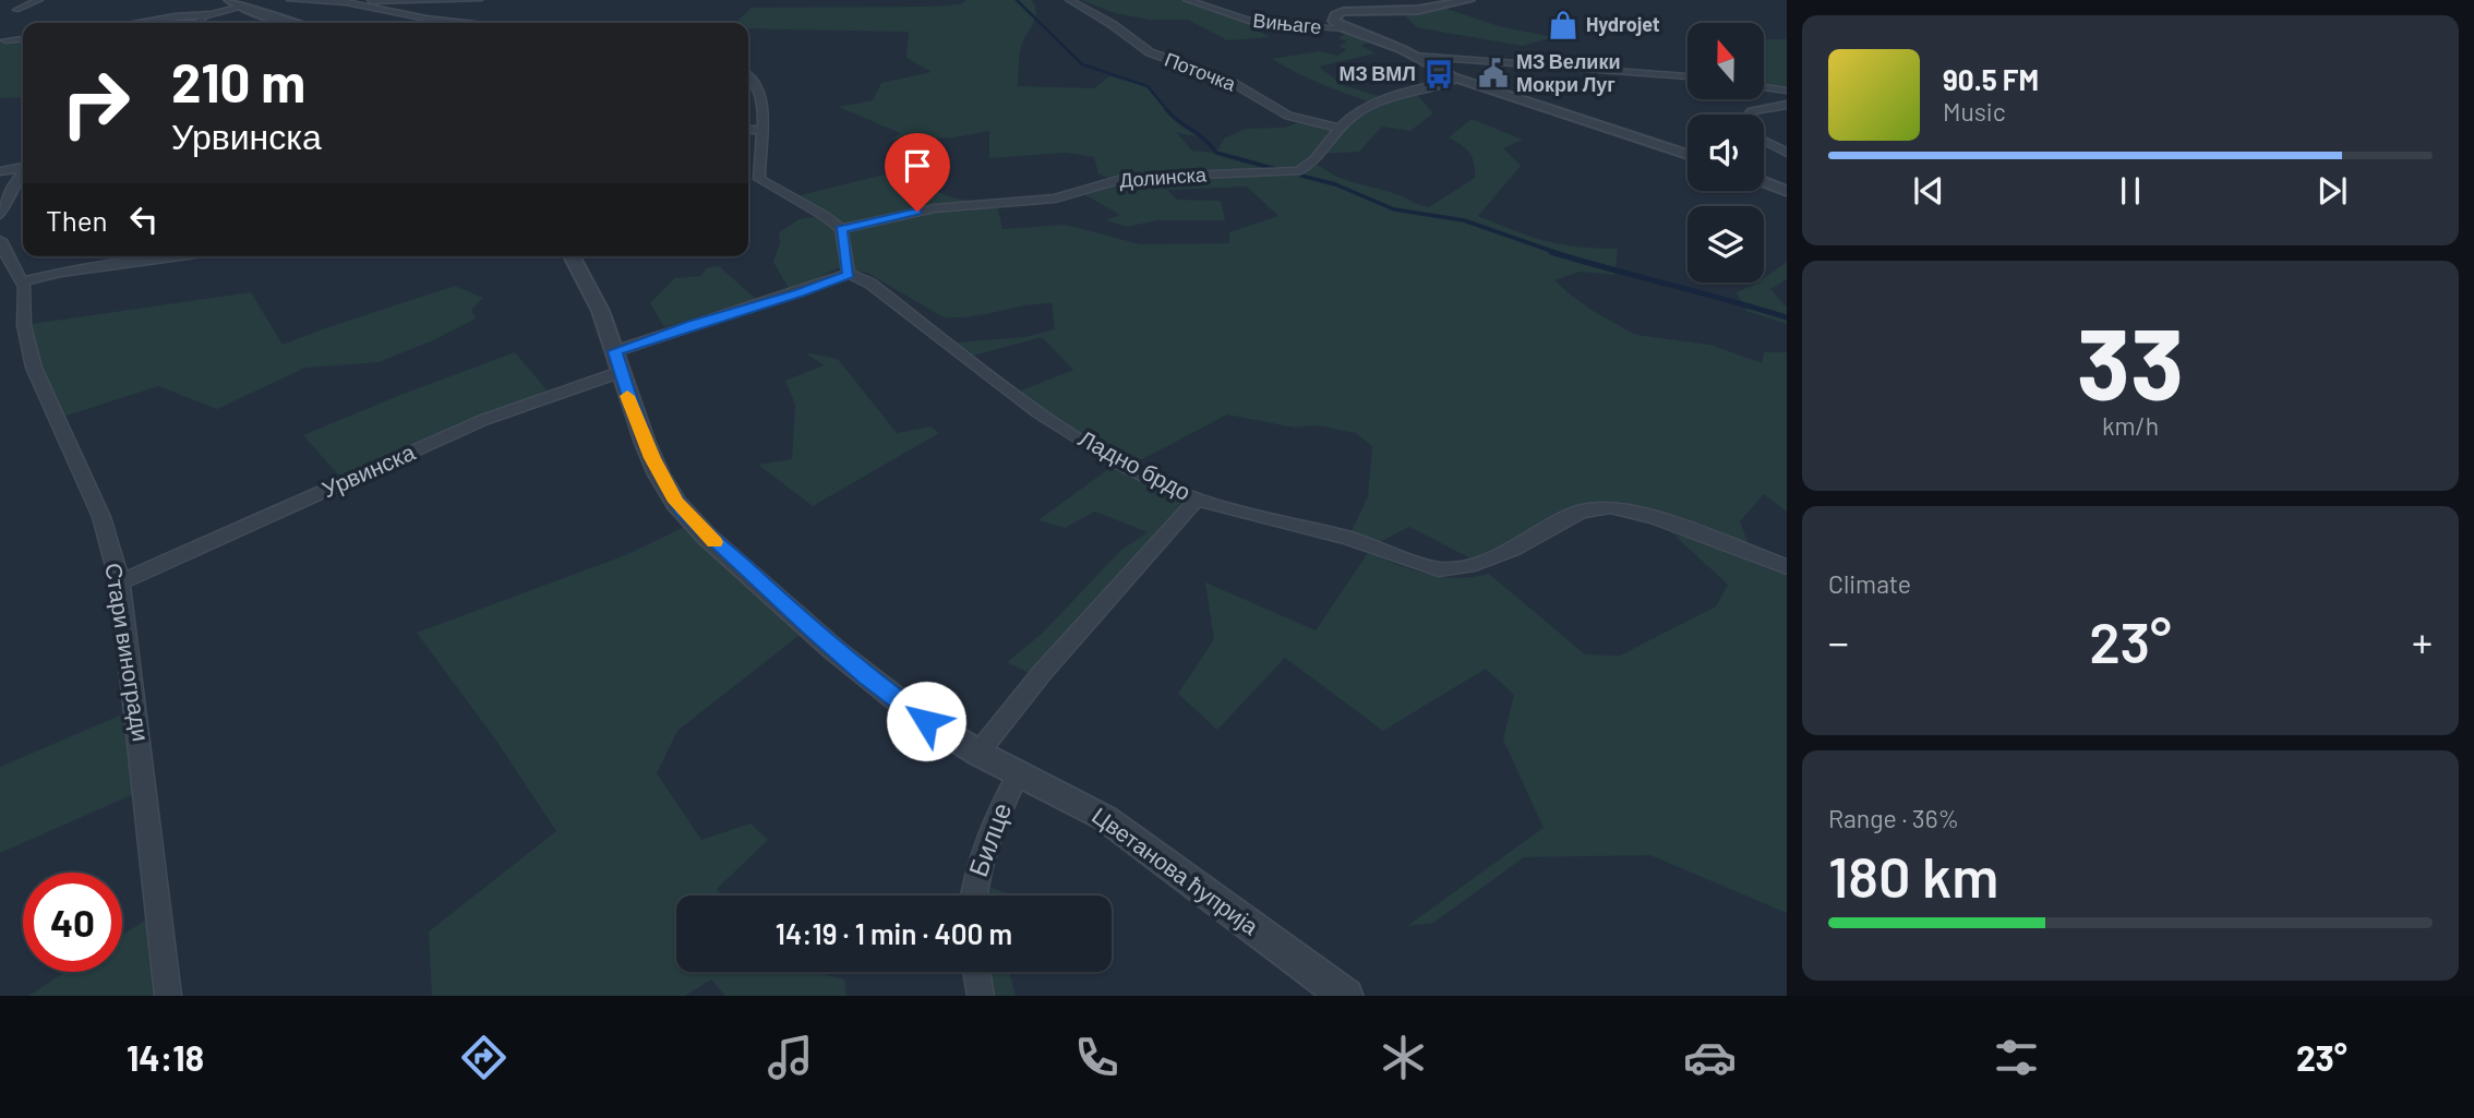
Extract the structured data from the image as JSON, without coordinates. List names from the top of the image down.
{
  "streets": {
    "street": [
      "Вињаге",
      "Поточка",
      "Долинска",
      "Ладно брдо",
      "Урвинска",
      "Стари виногради",
      "Билце",
      "Цветанова ћуприја"
    ]
  },
  "crossings": [
    ["Поточка", "Долинска"],
    ["Ладно брдо", "Урвинска"],
    ["Урвинска", "Стари виногради"],
    ["Урвинска", "Цветанова ћуприја"],
    ["Билце", "Цветанова ћуприја"]
  ],
  "places": {
    "shop": ["Hydrojet"],
    "public building": ["МЗ Велики Мокри Луг"],
    "bus stop": ["МЗ ВМЛ"]
  },
  "north": "top",
  "page": {
    "turn": ["210 m", "Урвинска"],
    "song": ["90.5 FM", "Music"],
    "then": "Then",
    "tile": [
      ["33", "km/h"],
      "Climate",
      ["Range · 36%", "180 km"]
    ],
    "heat": ["−", "23°", "+"],
    "limit": "40",
    "trip": "14:19 · 1 min · 400 m",
    "tabs": ["14:18", "23°"]
  }
}
